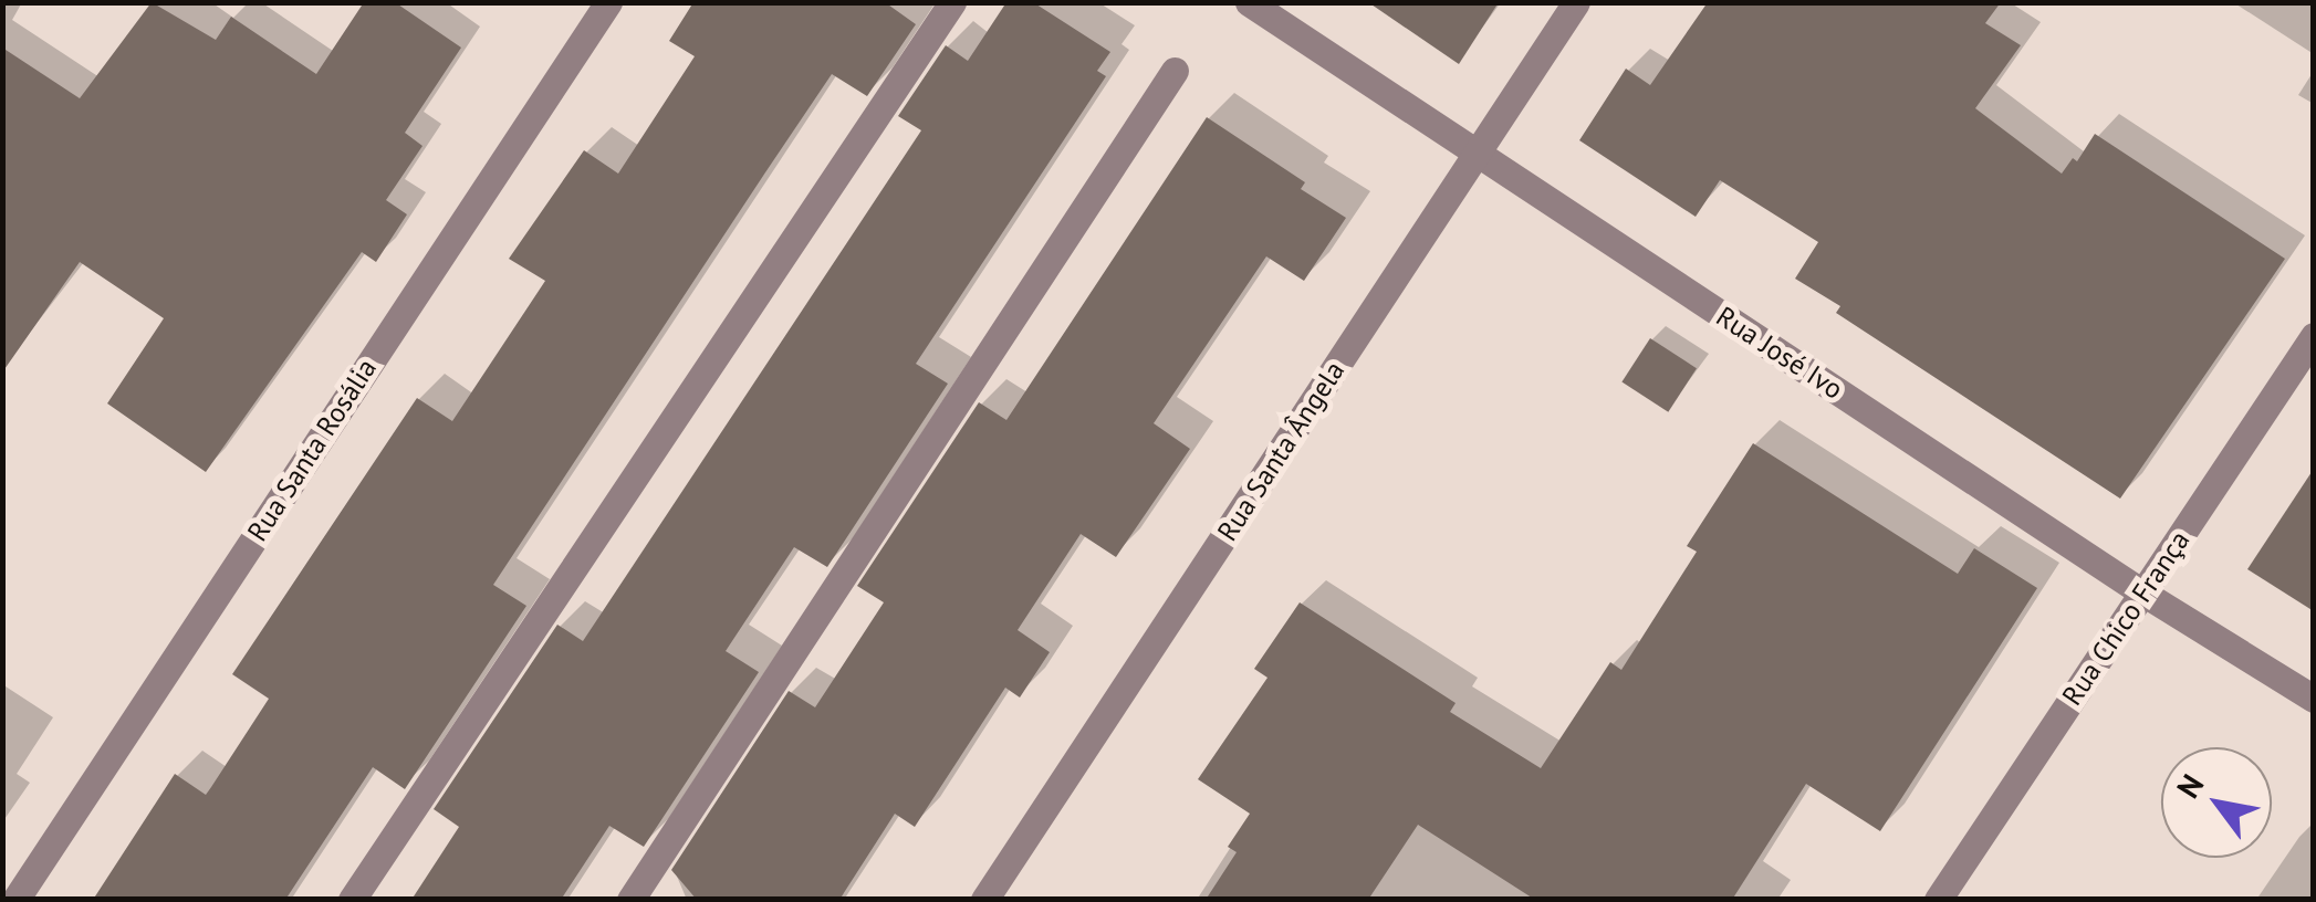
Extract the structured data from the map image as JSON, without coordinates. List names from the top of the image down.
{
  "streets": {
    "street": [
      "Rua José Ivo",
      "Rua Santa Rosália",
      "Rua Santa Ângela",
      "Rua Chico França"
    ]
  },
  "crossings": [
    ["Rua José Ivo", "Rua Santa Ângela"],
    ["Rua José Ivo", "Rua Chico França"]
  ],
  "north": "top left"
}
